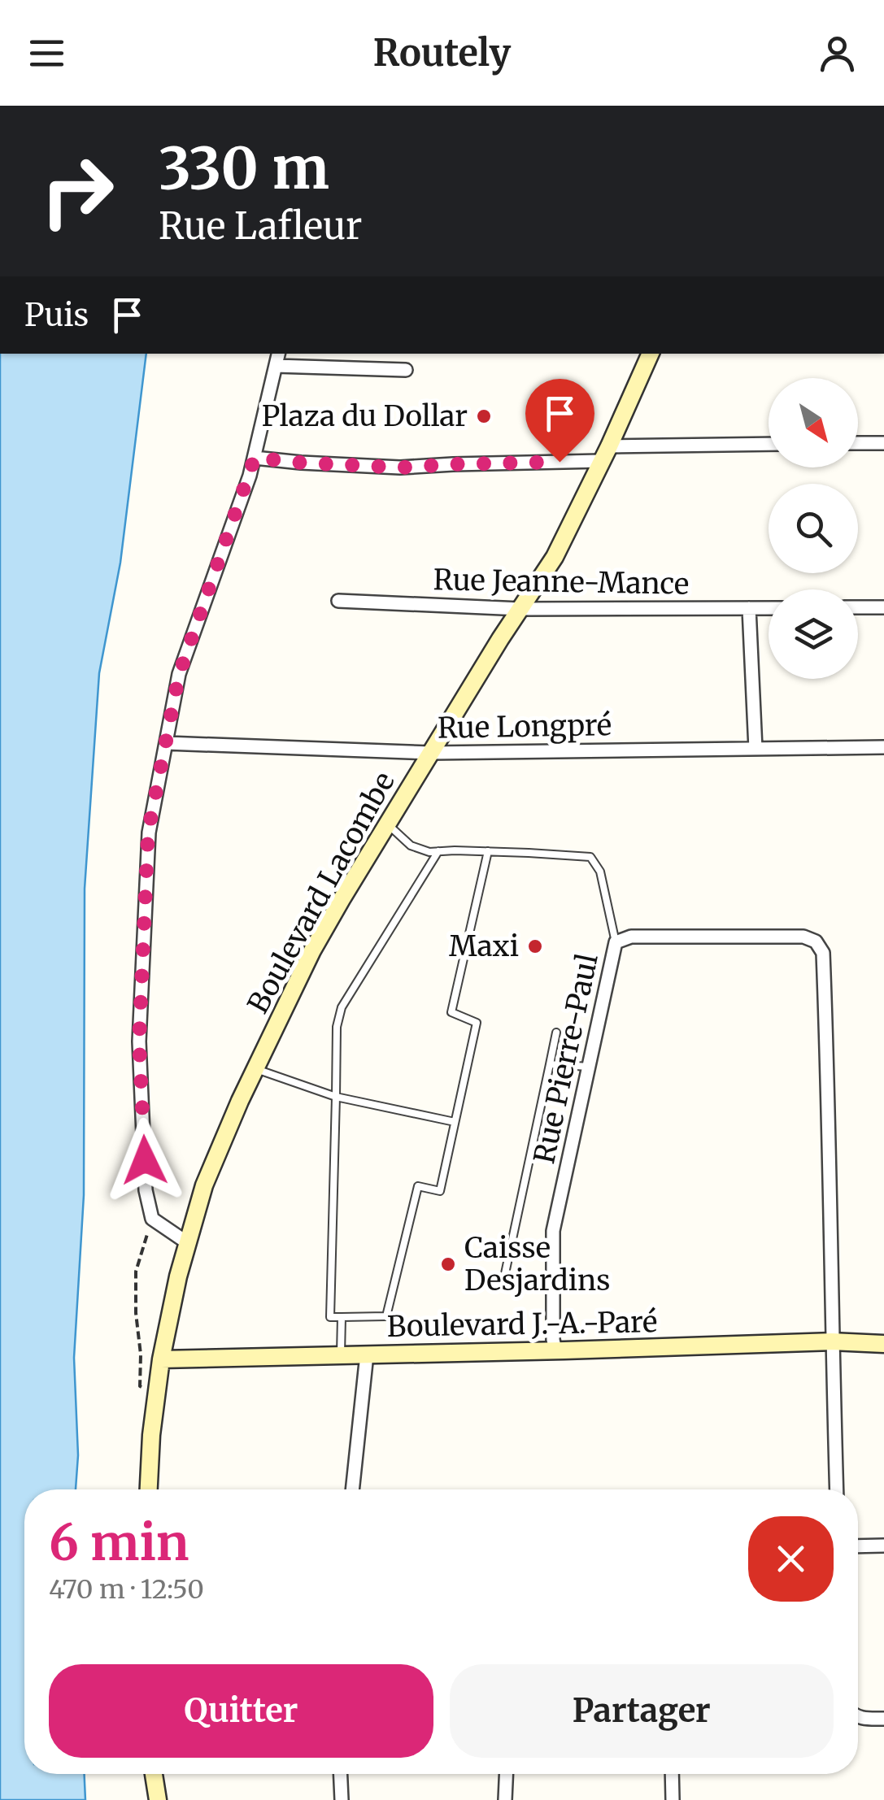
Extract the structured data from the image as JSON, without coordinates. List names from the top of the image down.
{
  "streets": {
    "main road": ["Boulevard Lacombe", "Boulevard J.-A.-Paré"],
    "street": ["Rue Jeanne-Mance", "Rue Longpré", "Rue Pierre-Paul"]
  },
  "crossings": [
    ["Rue Jeanne-Mance", "Boulevard Lacombe"],
    ["Rue Longpré", "Boulevard Lacombe"],
    ["Boulevard Lacombe", "Boulevard J.-A.-Paré"],
    ["Rue Pierre-Paul", "Boulevard J.-A.-Paré"]
  ],
  "places": ["Plaza du Dollar", "Maxi", "Caisse Desjardins"],
  "north": "bottom right",
  "page": {
    "header": "Routely",
    "turn": ["330 m", "Rue Lafleur"],
    "then": "Puis",
    "heading": ["6 min", "470 m · 12:50"],
    "buttons": ["Quitter", "Partager"]
  }
}
